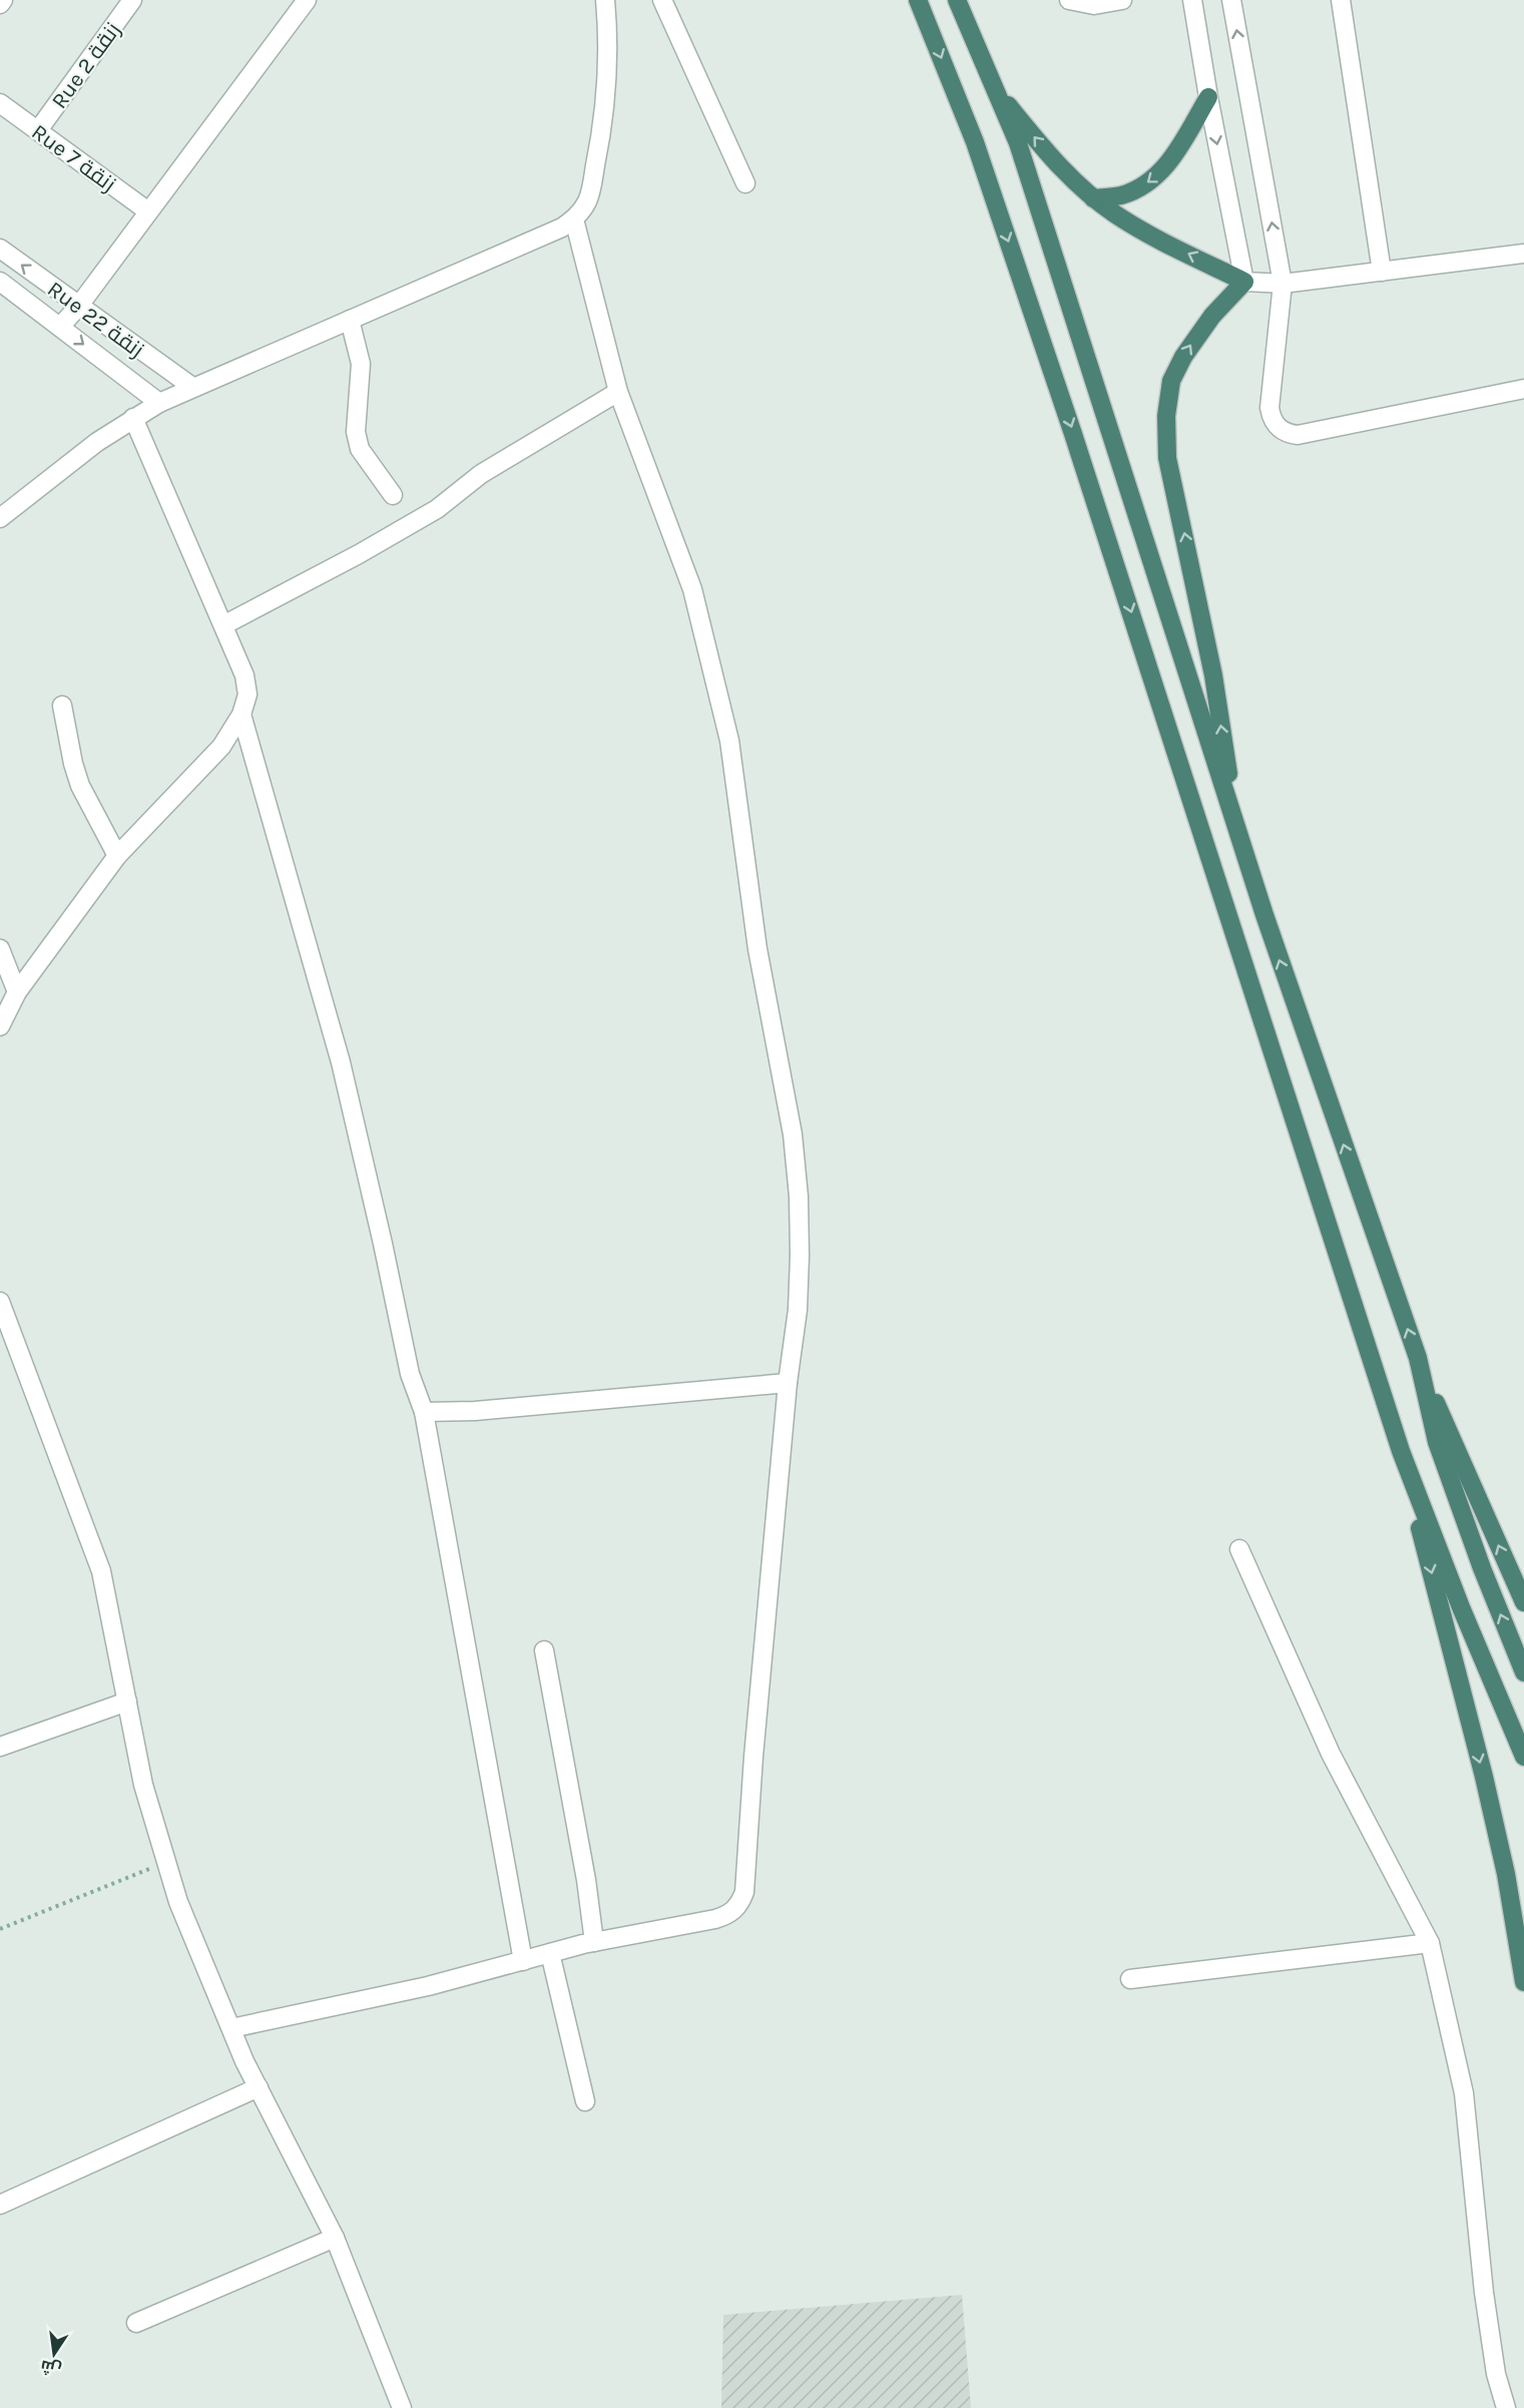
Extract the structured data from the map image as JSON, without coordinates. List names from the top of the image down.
{
  "streets": {
    "street": ["Rue 2 زنقة", "Rue 7 زنقة", "Rue 22 زنقة"]
  },
  "crossings": [
    ["Rue 2 زنقة", "Rue 7 زنقة"]
  ],
  "north": "bottom"
}
